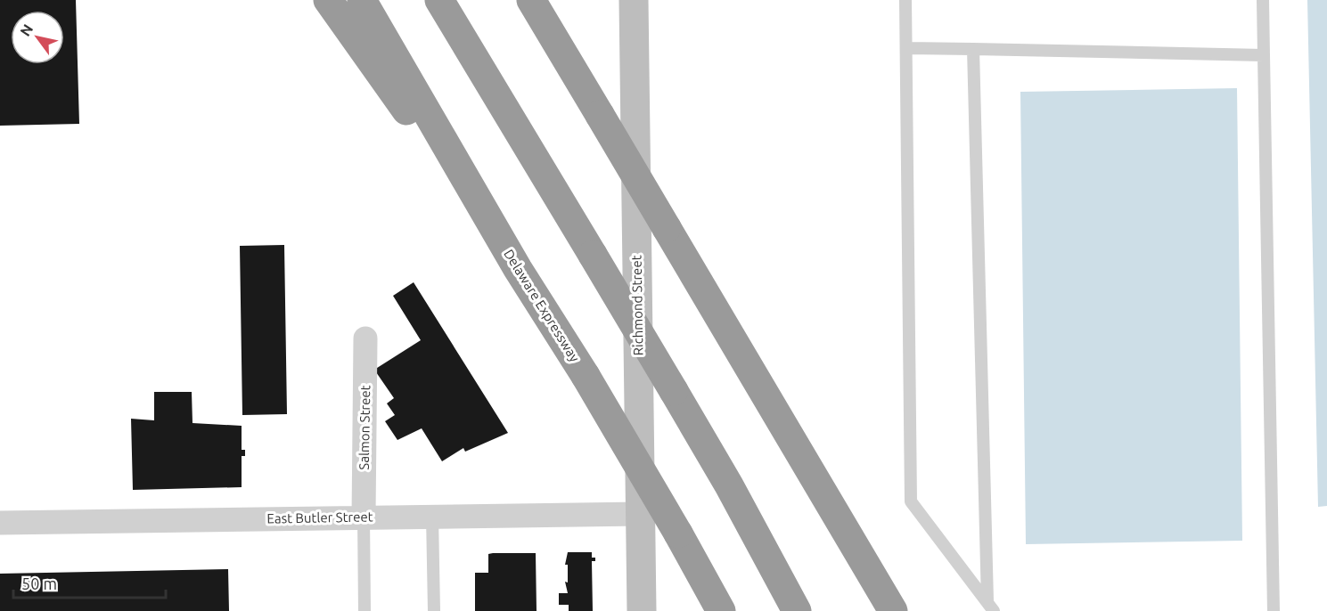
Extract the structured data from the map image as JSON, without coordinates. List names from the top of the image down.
{
  "streets": {
    "highway": ["Delaware Expressway"],
    "main road": ["Richmond Street"],
    "street": ["Salmon Street", "East Butler Street"]
  },
  "crossings": [
    ["Richmond Street", "East Butler Street"],
    ["Salmon Street", "East Butler Street"]
  ],
  "scale_bar": "50 m",
  "north": "top left"
}
